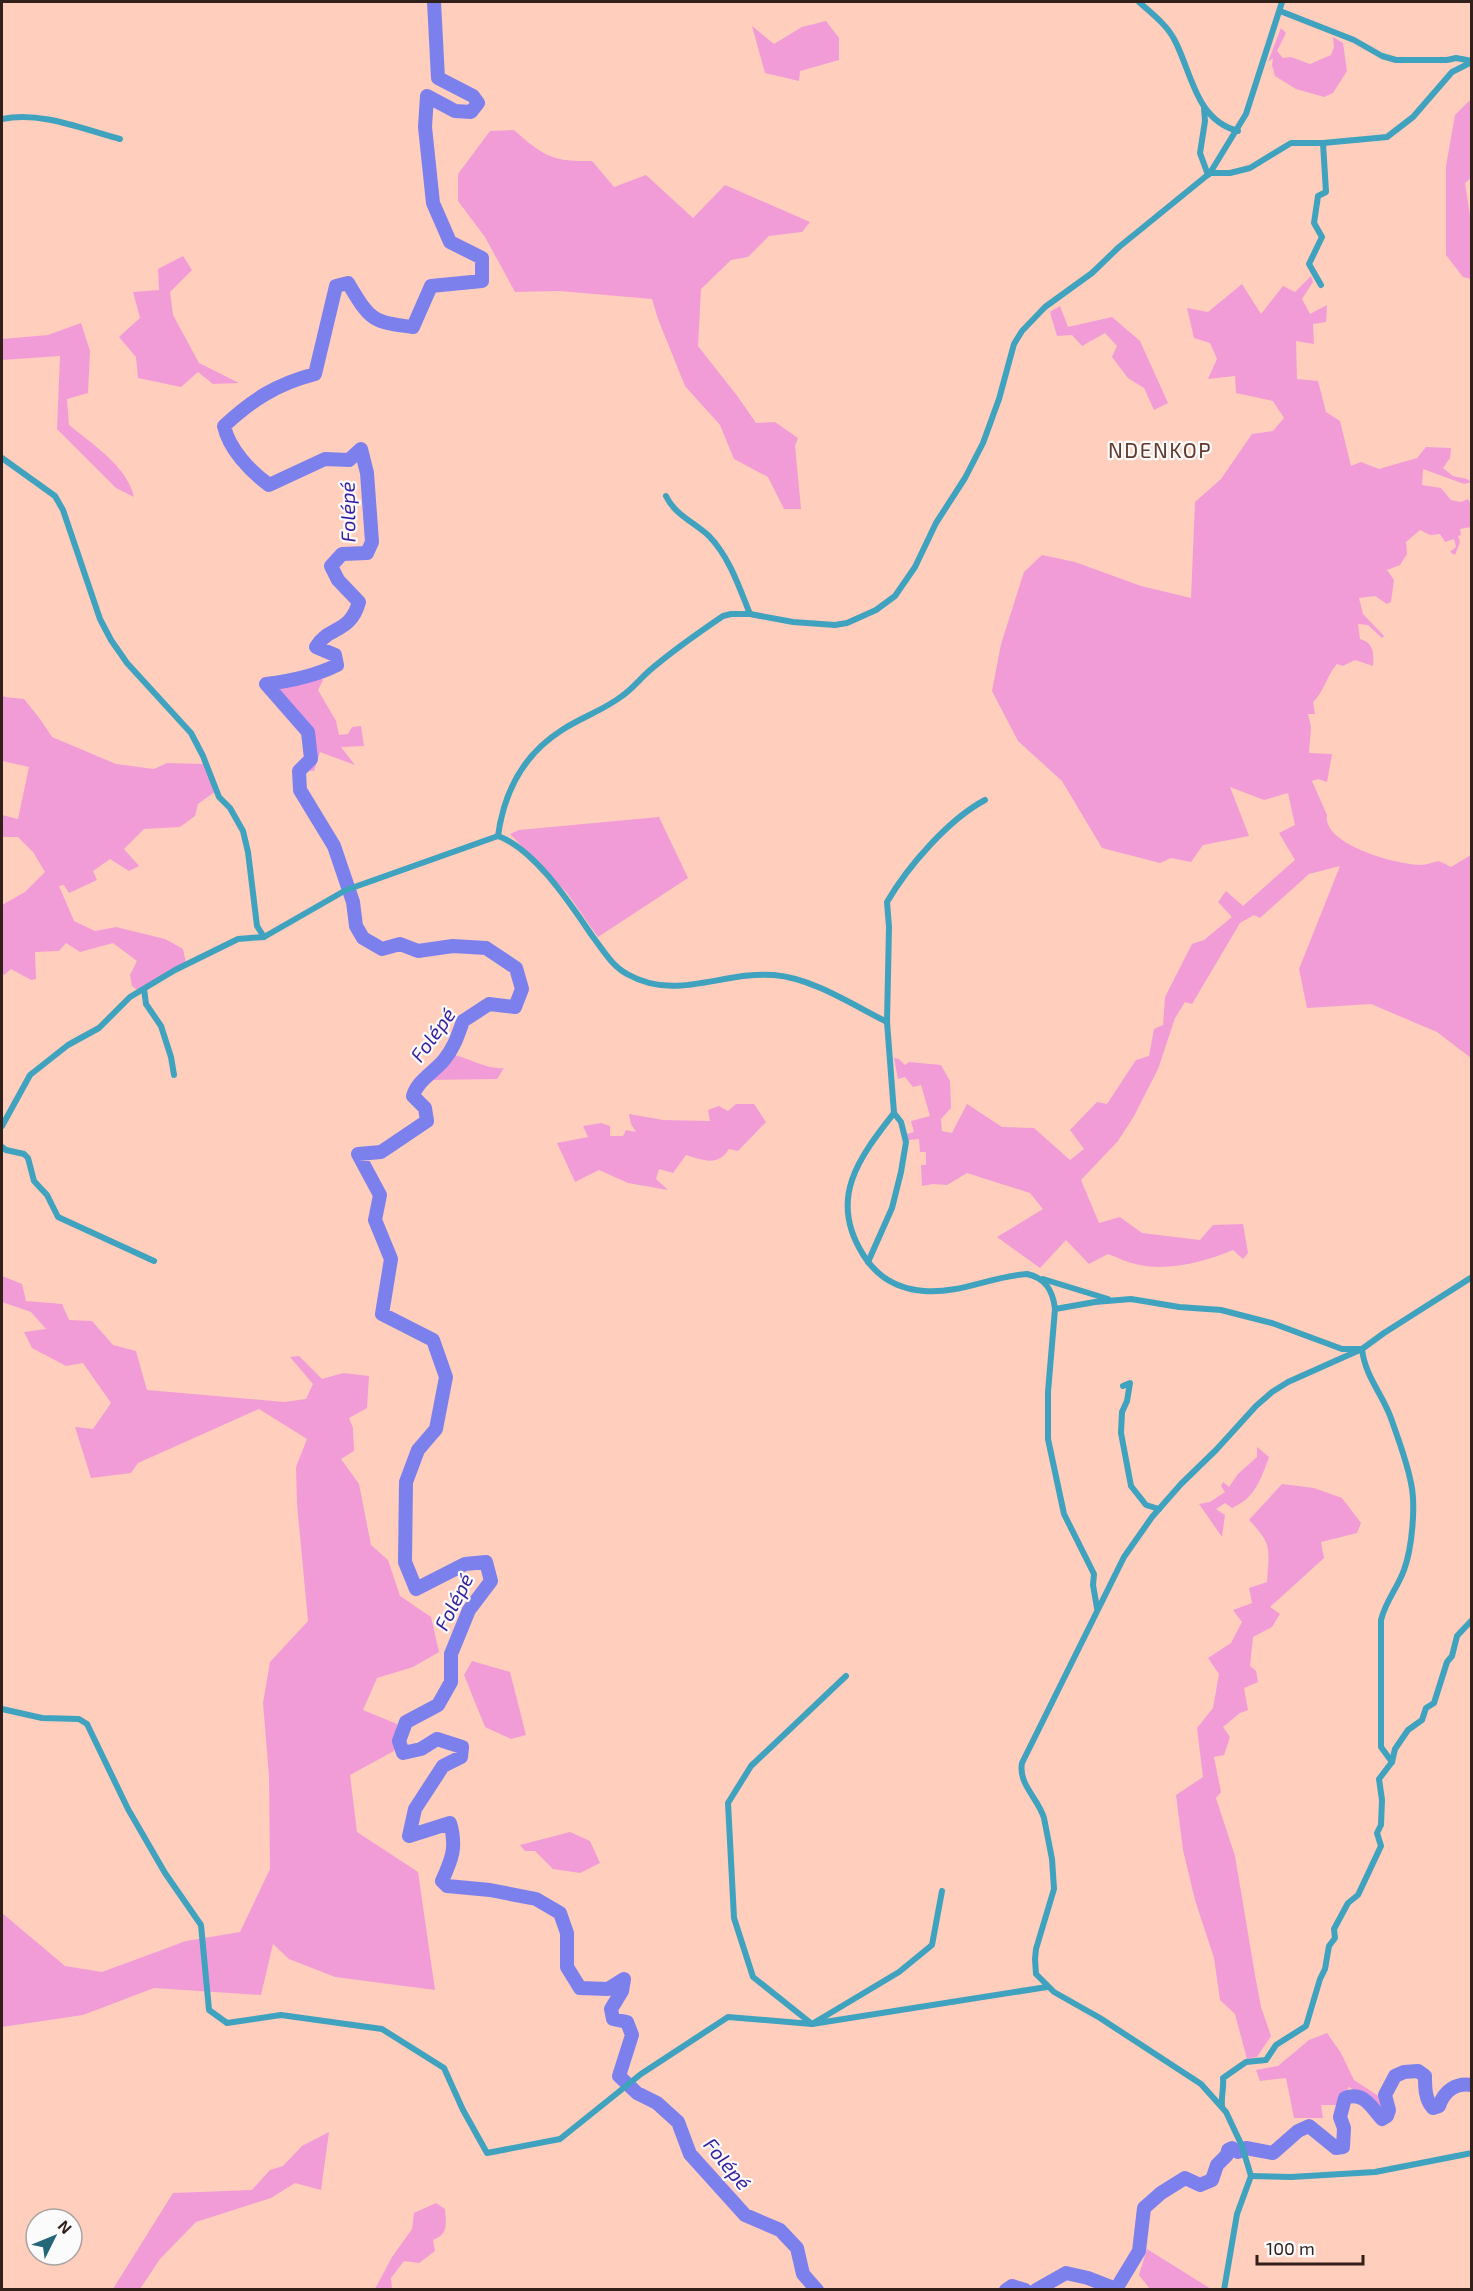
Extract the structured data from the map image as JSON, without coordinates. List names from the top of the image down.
{
  "districts": ["NDENKOP"],
  "water": ["Folépé"],
  "scale_bar": "100 m",
  "north": "top right"
}
